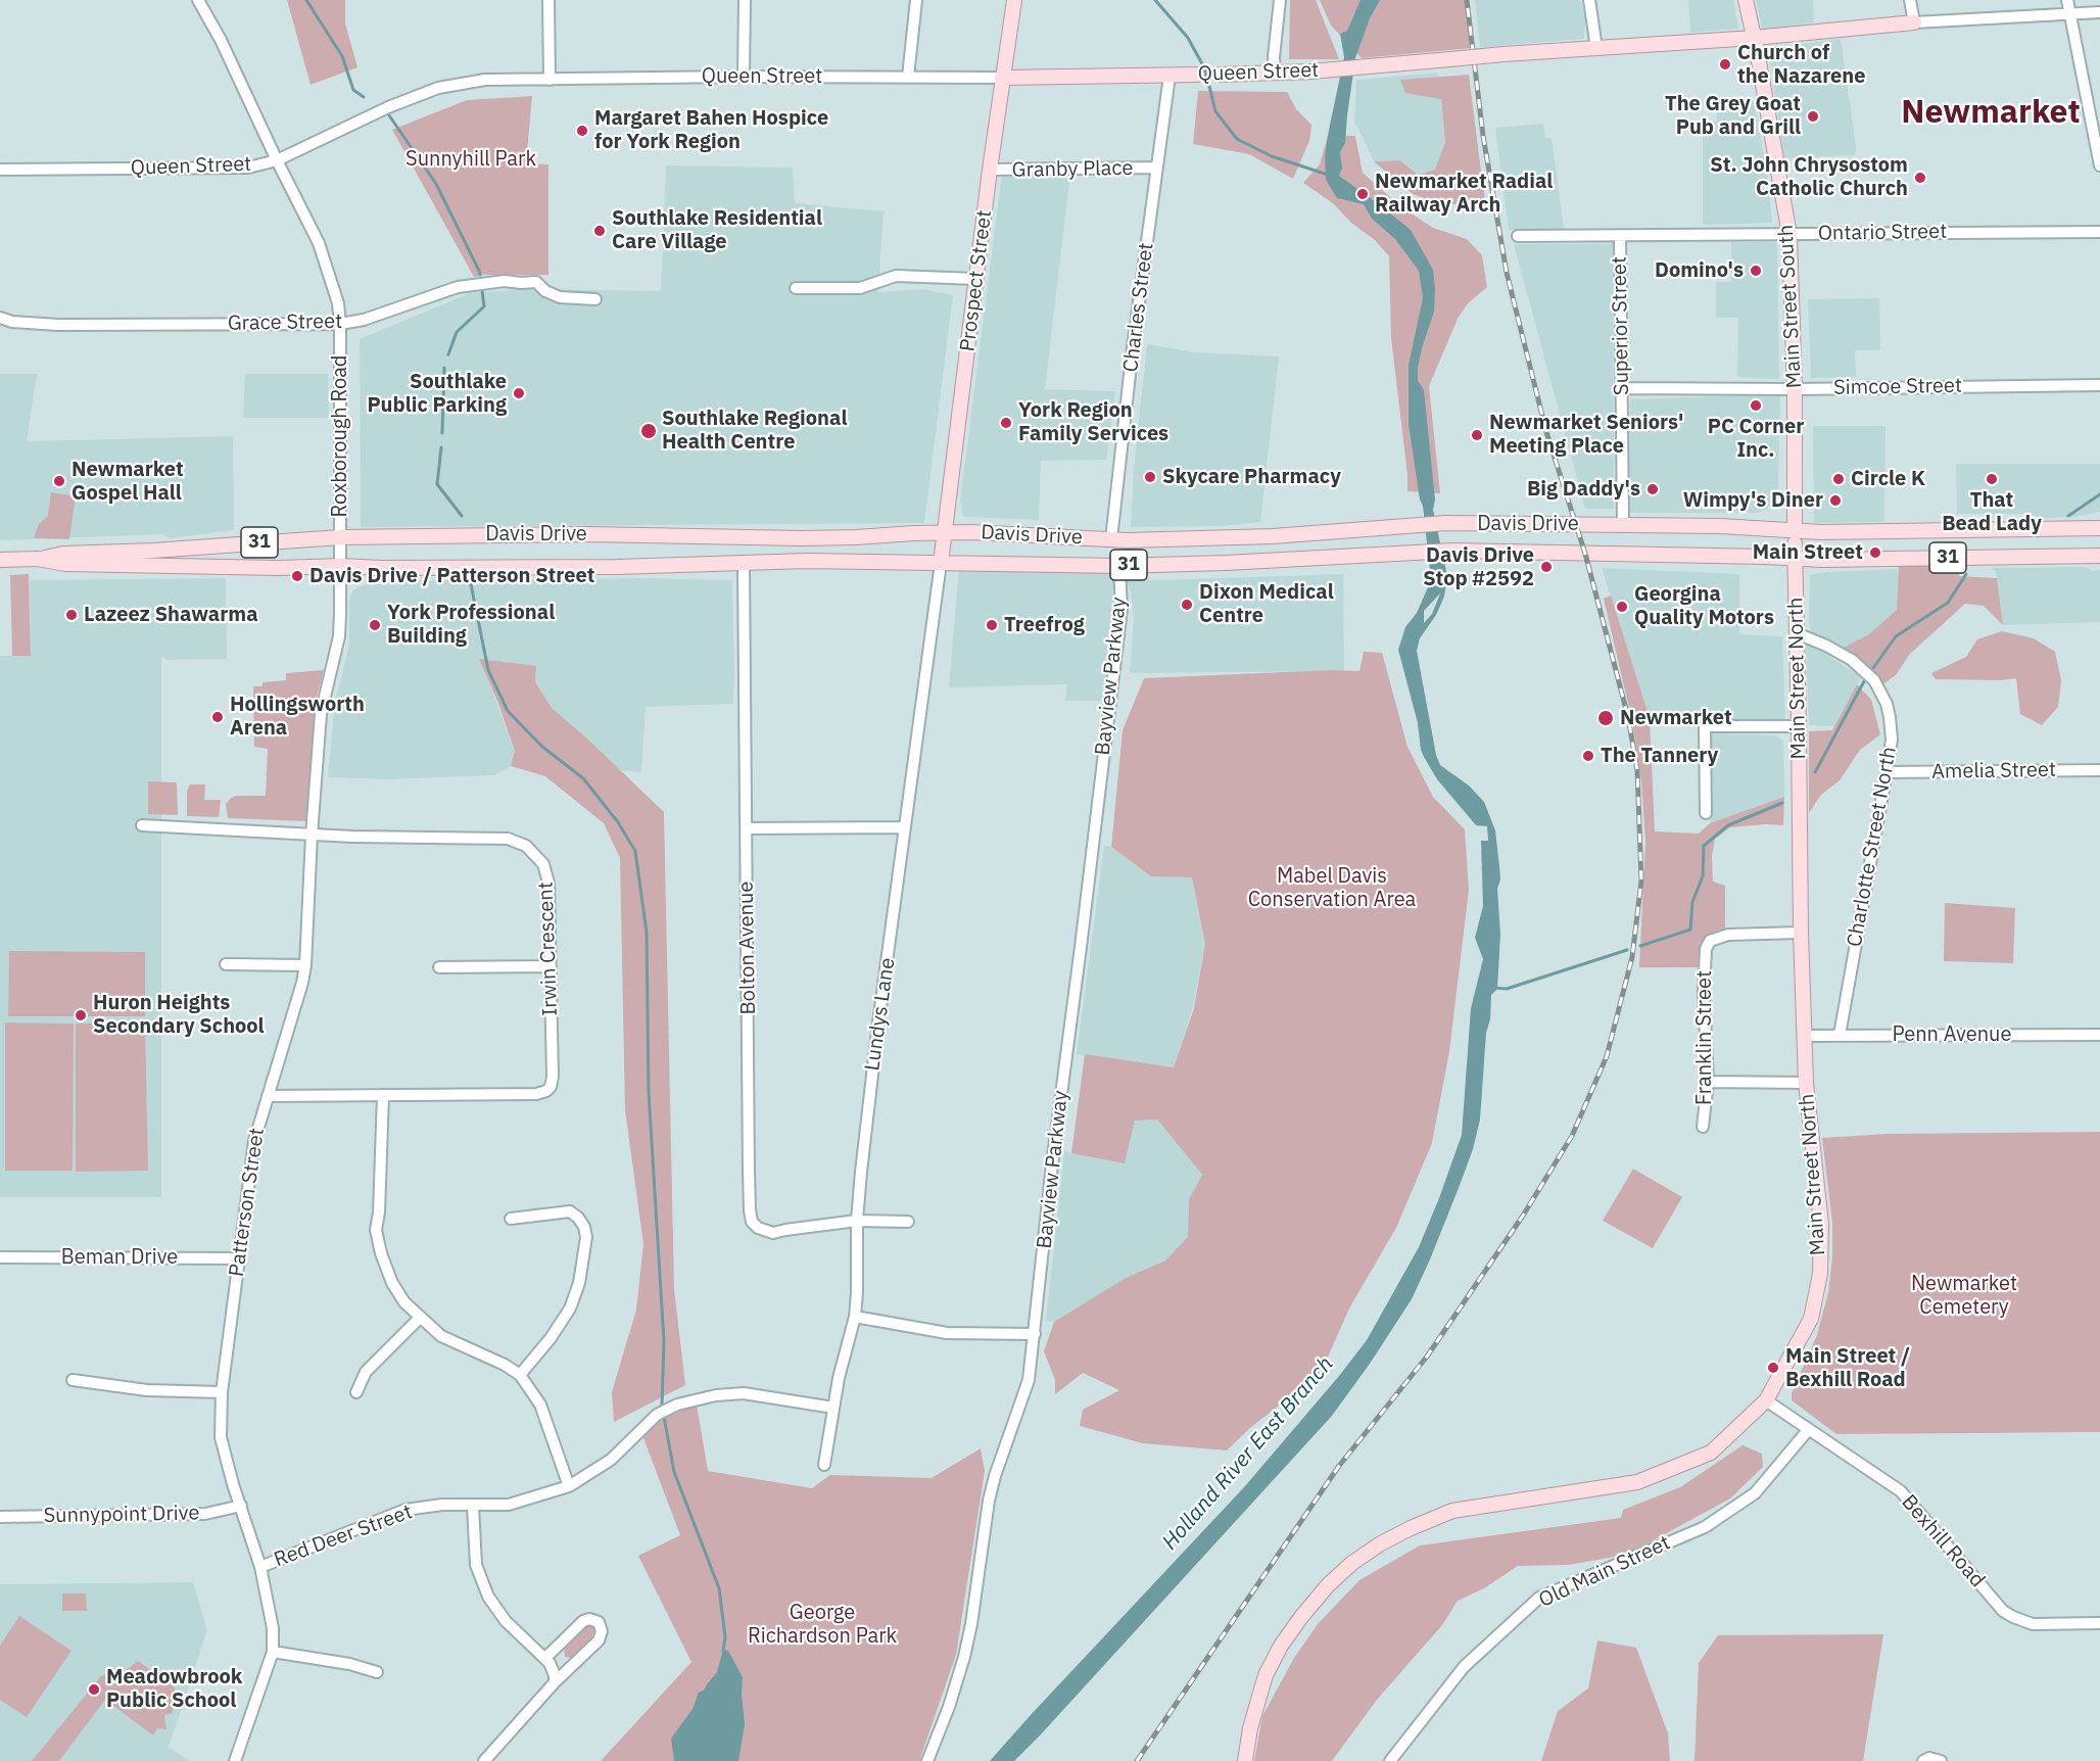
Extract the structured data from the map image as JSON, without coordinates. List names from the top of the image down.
{
  "streets": {
    "main road": [
      "Queen Street",
      "Prospect Street",
      "Main Street South",
      "Davis Drive",
      "31",
      "Main Street North"
    ],
    "street": [
      "Granby Place",
      "Ontario Street",
      "Charles Street",
      "Grace Street",
      "Superior Street",
      "Simcoe Street",
      "Roxborough Road",
      "Bayview Parkway",
      "Amelia Street",
      "Charlotte Street North",
      "Bolton Avenue",
      "Irwin Crescent",
      "Lundys Lane",
      "Penn Avenue",
      "Franklin Street",
      "Patterson Street",
      "Beman Drive",
      "Sunnypoint Drive",
      "Red Deer Street",
      "Bexhill Road",
      "Old Main Street"
    ]
  },
  "crossings": [
    ["Queen Street", "Prospect Street"],
    ["Queen Street", "Main Street South"],
    ["Queen Street", "Charles Street"],
    ["Queen Street", "Roxborough Road"],
    ["Granby Place", "Prospect Street"],
    ["Granby Place", "Charles Street"],
    ["Ontario Street", "Main Street South"],
    ["Ontario Street", "Superior Street"],
    ["Prospect Street", "Davis Drive"],
    ["Prospect Street", "Lundys Lane"],
    ["Main Street South", "Simcoe Street"],
    ["Main Street South", "Davis Drive"],
    ["Main Street South", "Main Street North"],
    ["Charles Street", "Davis Drive"],
    ["Grace Street", "Roxborough Road"],
    ["Superior Street", "Simcoe Street"],
    ["Superior Street", "Davis Drive"],
    ["Roxborough Road", "Davis Drive"],
    ["Roxborough Road", "Patterson Street"],
    ["Davis Drive", "Bayview Parkway"],
    ["Davis Drive", "Main Street North"],
    ["Davis Drive", "Bolton Avenue"],
    ["Davis Drive", "Lundys Lane"],
    ["Davis Drive", "Patterson Street"],
    ["Main Street North", "Charlotte Street North"],
    ["Main Street North", "Penn Avenue"],
    ["Main Street North", "Franklin Street"],
    ["Main Street North", "Bexhill Road"],
    ["Amelia Street", "Charlotte Street North"],
    ["Charlotte Street North", "Penn Avenue"],
    ["Bolton Avenue", "Lundys Lane"],
    ["Irwin Crescent", "Patterson Street"],
    ["Lundys Lane", "Red Deer Street"],
    ["Patterson Street", "Beman Drive"],
    ["Patterson Street", "Sunnypoint Drive"],
    ["Patterson Street", "Red Deer Street"],
    ["Bexhill Road", "Old Main Street"]
  ],
  "districts": ["Newmarket"],
  "water": ["Holland River East Branch"],
  "parks": [
    "Sunnyhill Park",
    "Mabel Davis Conservation Area",
    "Newmarket Cemetery",
    "George Richardson Park"
  ],
  "places": [
    "Church of the Nazarene",
    "The Grey Goat Pub and Grill",
    "Margaret Bahen Hospice for York Region",
    "St. John Chrysostom Catholic Church",
    "Newmarket Radial Railway Arch",
    "Southlake Residential Care Village",
    "Domino's",
    "Southlake Public Parking",
    "PC Corner Inc.",
    "York Region Family Services",
    "Southlake Regional Health Centre",
    "Newmarket Seniors' Meeting Place",
    "Skycare Pharmacy",
    "Circle K",
    "That Bead Lady",
    "Newmarket Gospel Hall",
    "Big Daddy's",
    "Wimpy's Diner",
    "Main Street",
    "Davis Drive Stop #2592",
    "Davis Drive / Patterson Street",
    "Dixon Medical Centre",
    "Georgina Quality Motors",
    "Lazeez Shawarma",
    "York Professional Building",
    "Treefrog",
    "Hollingsworth Arena",
    "Newmarket",
    "The Tannery",
    "Huron Heights Secondary School",
    "Main Street / Bexhill Road",
    "Meadowbrook Public School"
  ]
}
